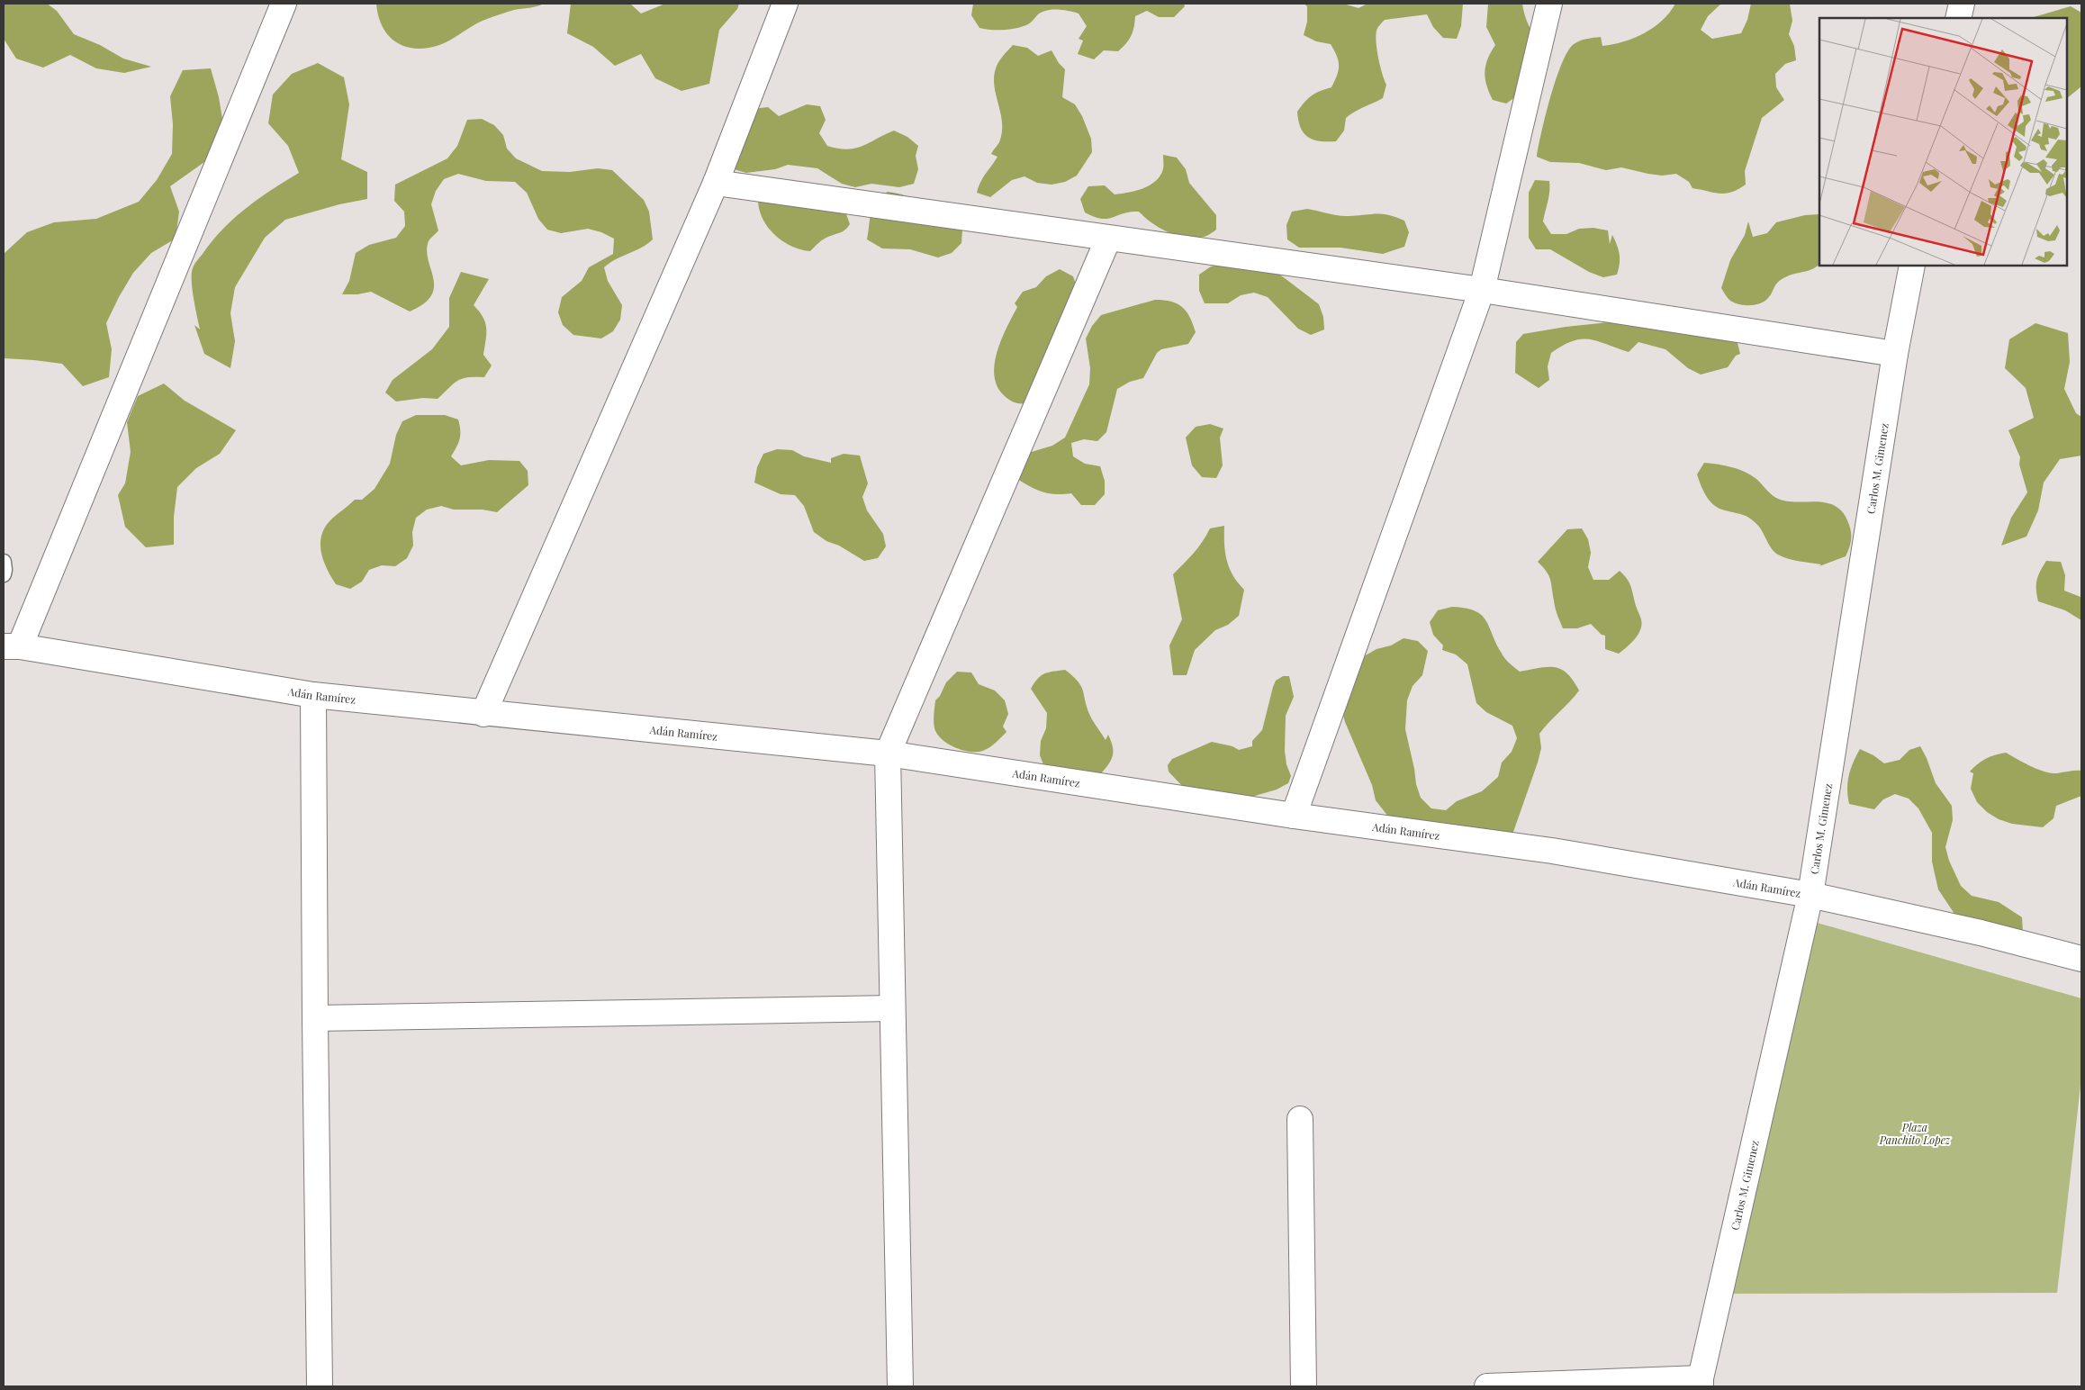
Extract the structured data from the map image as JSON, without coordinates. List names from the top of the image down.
{
  "streets": {
    "street": ["Carlos M. Gimenez", "Adán Ramírez"]
  },
  "crossings": [
    ["Carlos M. Gimenez", "Adán Ramírez"]
  ],
  "parks": ["Plaza Panchito Lopez"]
}
